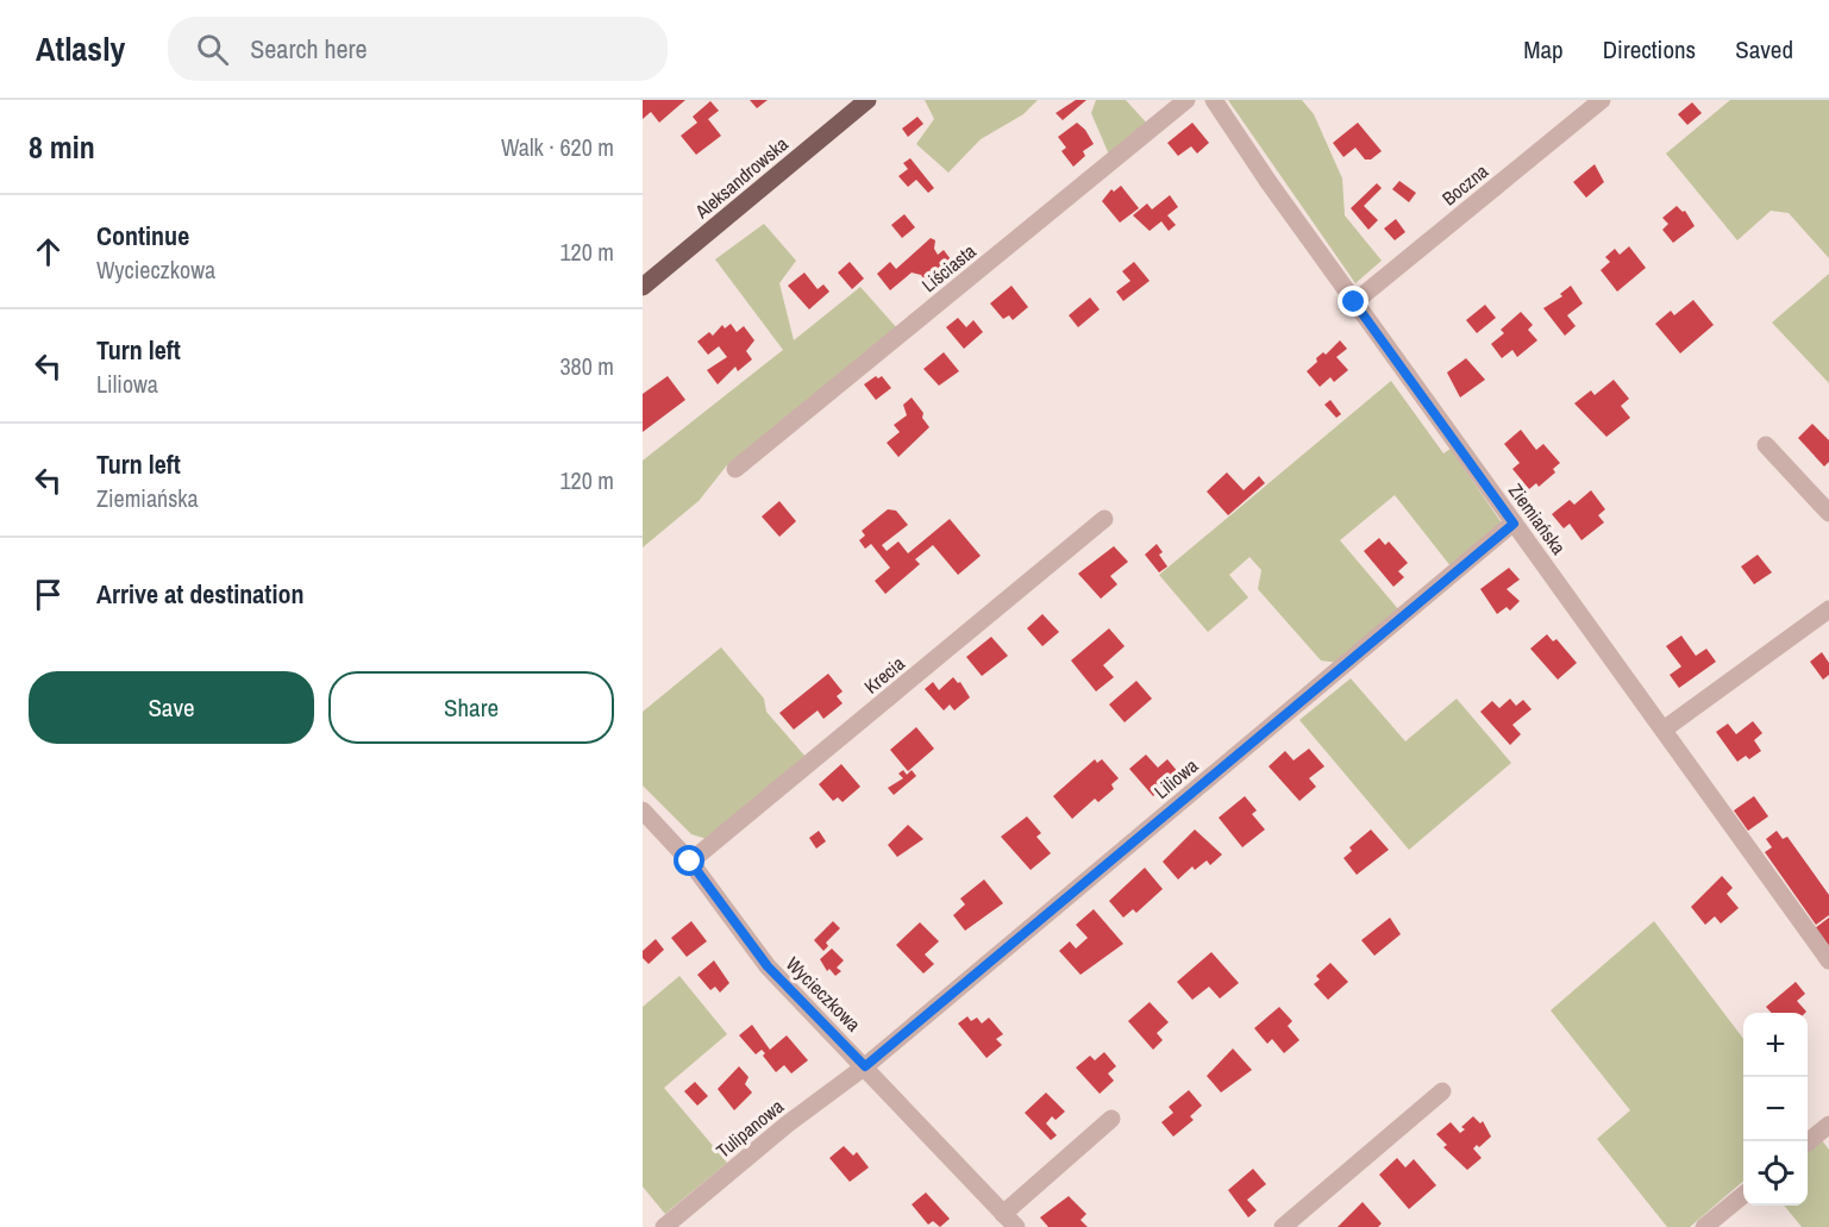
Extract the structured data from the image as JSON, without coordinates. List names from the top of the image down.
{
  "streets": {
    "main road": ["Aleksandrowska"],
    "street": [
      "Boczna",
      "Liściasta",
      "Ziemiańska",
      "Krecia",
      "Liliowa",
      "Wycieczkowa",
      "Tulipanowa"
    ]
  },
  "crossings": [
    ["Boczna", "Ziemiańska"],
    ["Ziemiańska", "Liliowa"],
    ["Krecia", "Wycieczkowa"],
    ["Liliowa", "Wycieczkowa"],
    ["Liliowa", "Tulipanowa"],
    ["Wycieczkowa", "Tulipanowa"]
  ],
  "page": {
    "header": "Atlasly",
    "search": "Search here",
    "nav": ["Map", "Directions", "Saved"],
    "heading": ["8 min", "Walk · 620 m"],
    "list": [
      ["Continue", "Wycieczkowa", "120 m"],
      ["Turn left", "Liliowa", "380 m"],
      ["Turn left", "Ziemiańska", "120 m"],
      "Arrive at destination"
    ],
    "buttons": ["Save", "Share"],
    "map_buttons": ["+", "−"]
  }
}
